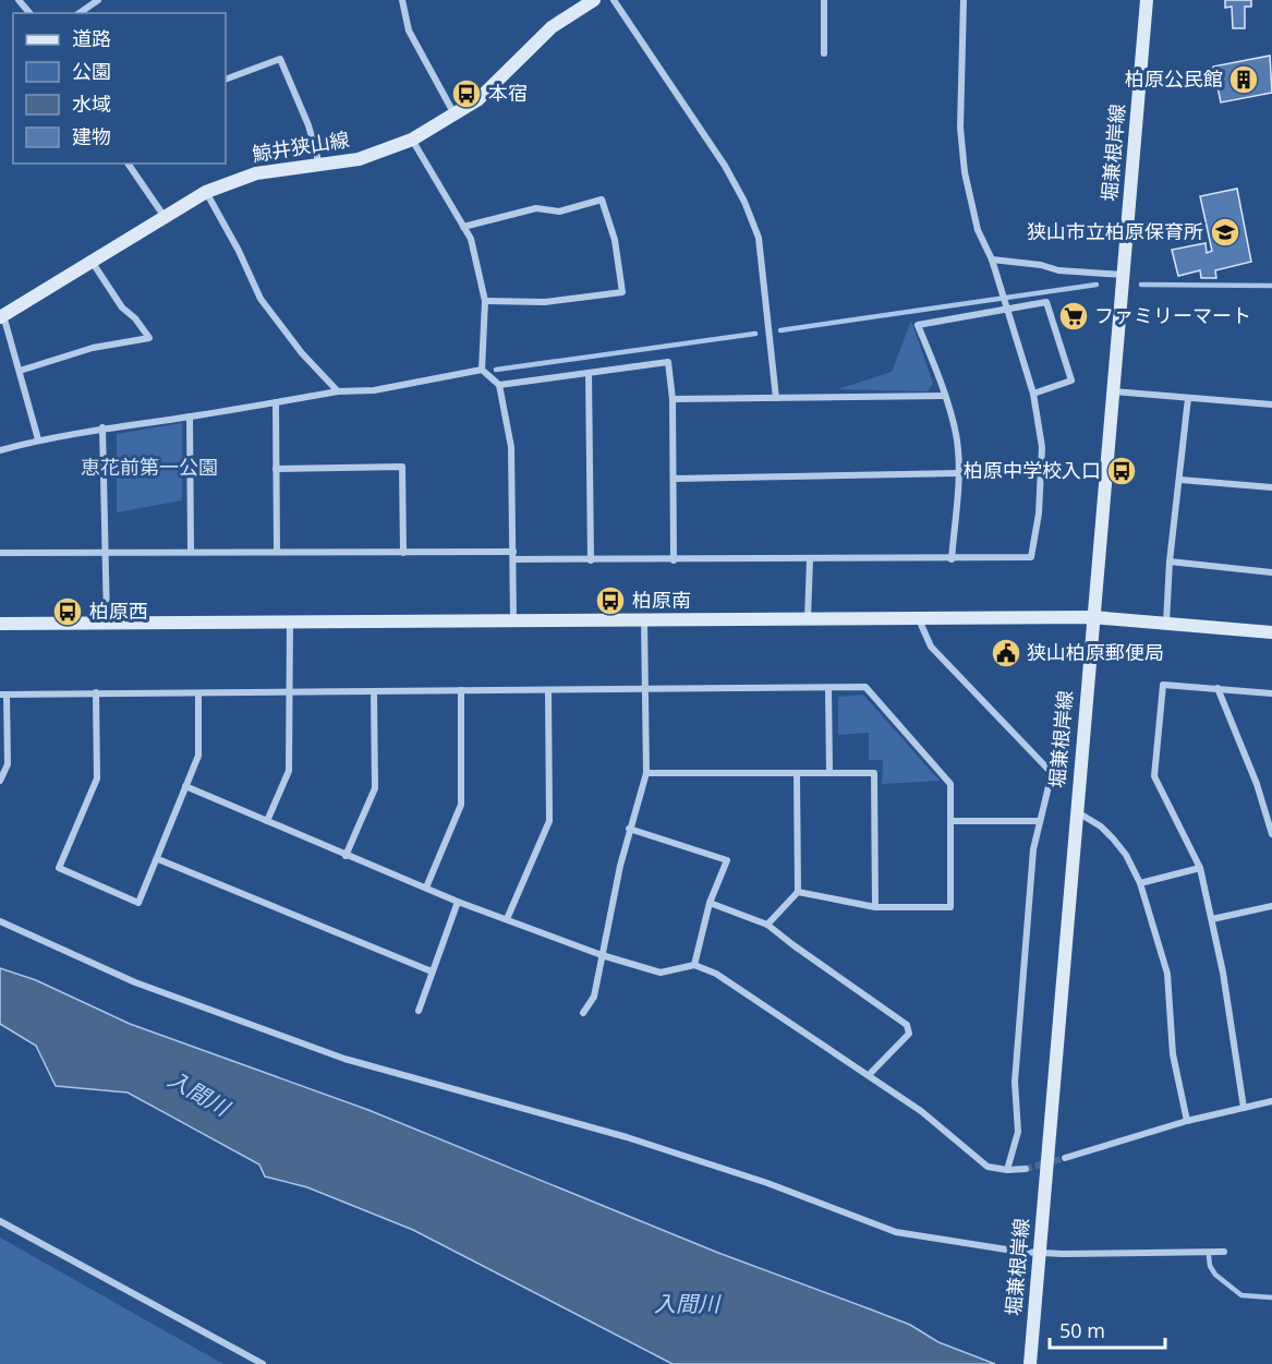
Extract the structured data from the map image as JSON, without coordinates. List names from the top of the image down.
{
  "streets": {
    "main road": ["鯨井狭山線", "堀兼根岸線"]
  },
  "water": ["入間川"],
  "parks": ["恵花前第一公園"],
  "places": {
    "building": ["柏原公民館"],
    "bus stop": [
      "本宿",
      "柏原中学校入口",
      "柏原南",
      "柏原西"
    ],
    "school or university": ["狭山市立柏原保育所"],
    "supermarket": ["ファミリーマート"],
    "public building": ["狭山柏原郵便局"]
  },
  "legend": [
    "道路",
    "公園",
    "水域",
    "建物"
  ],
  "scale_bar": "50 m"
}
